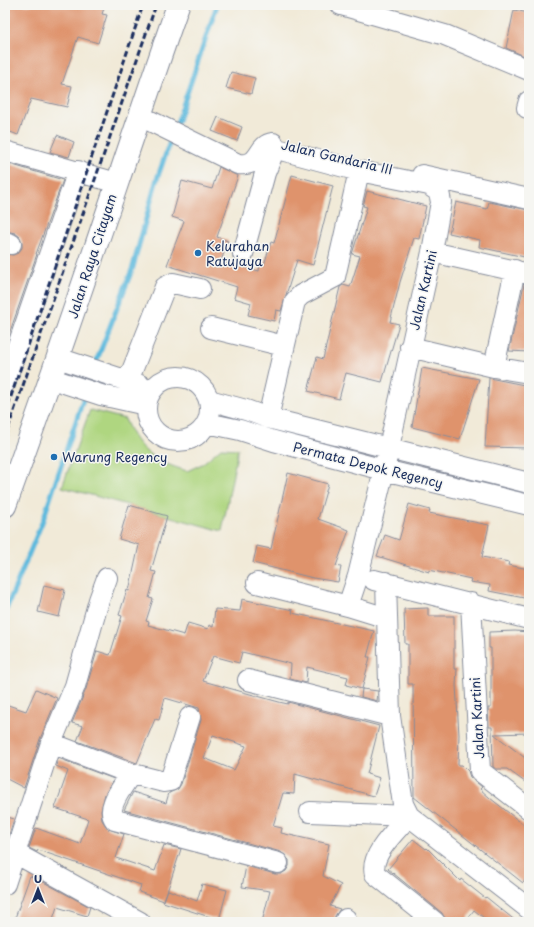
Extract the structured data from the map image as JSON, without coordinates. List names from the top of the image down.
{
  "streets": {
    "main road": ["Jalan Raya Citayam"],
    "street": ["Jalan Gandaria III", "Jalan Kartini", "Permata Depok Regency"]
  },
  "crossings": [
    ["Jalan Gandaria III", "Jalan Raya Citayam"],
    ["Jalan Kartini", "Permata Depok Regency"]
  ],
  "places": ["Kelurahan Ratujaya", "Warung Regency"],
  "north": "top"
}
